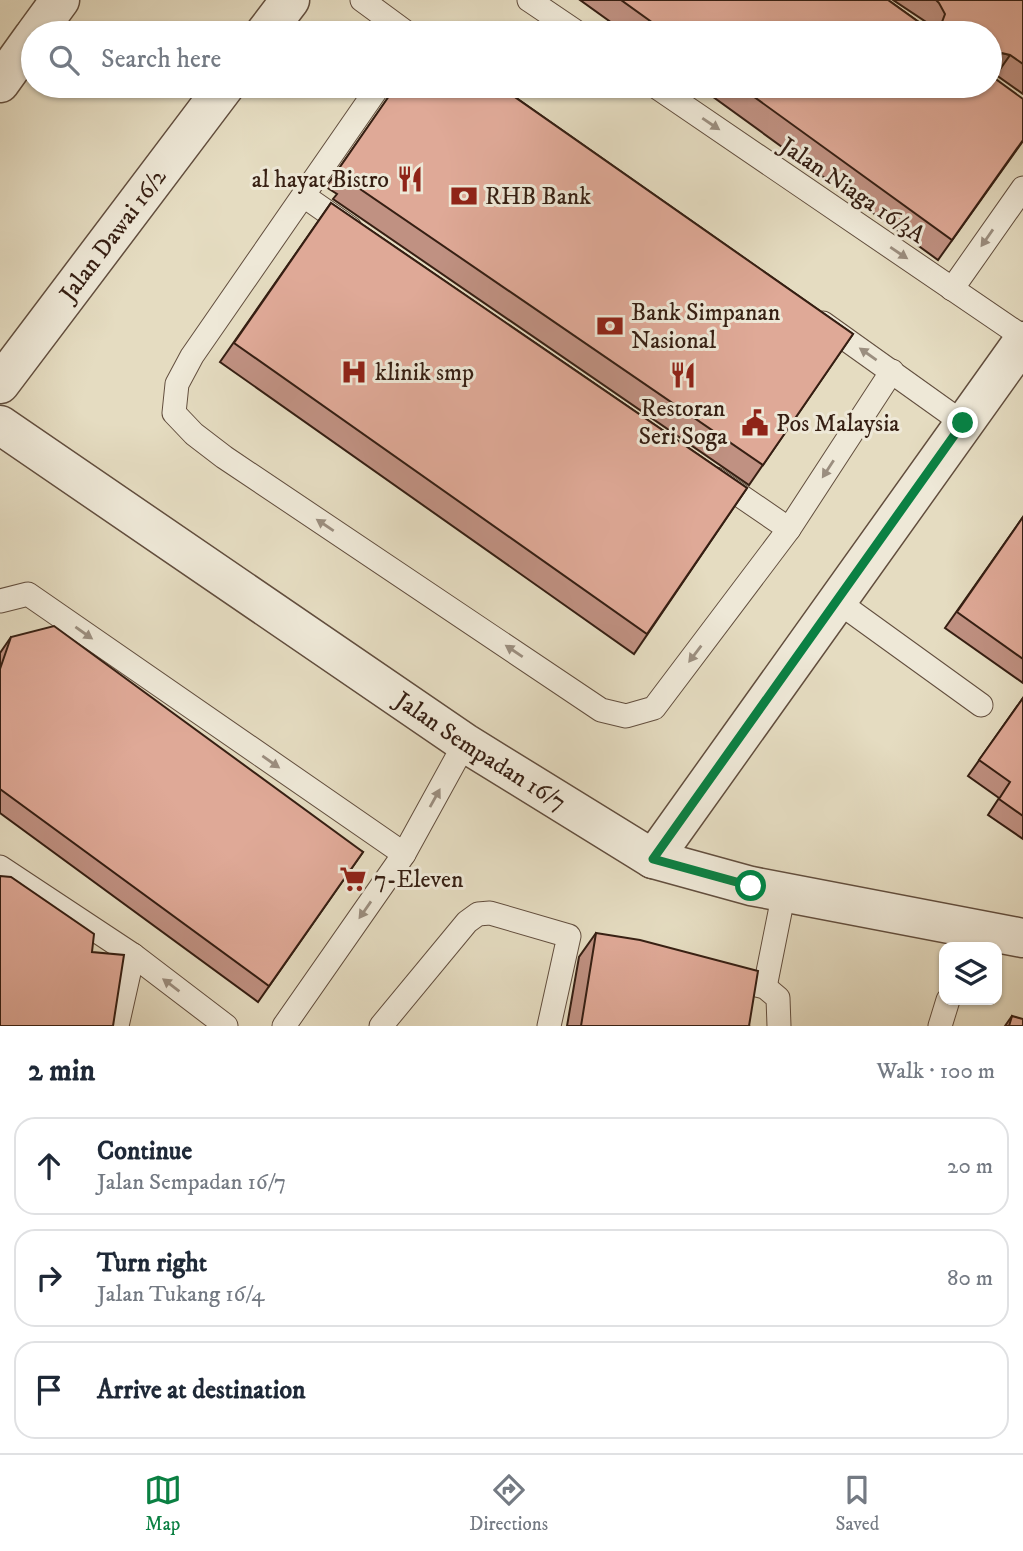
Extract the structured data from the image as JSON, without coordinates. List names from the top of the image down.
{
  "streets": {
    "street": ["Jalan Dawai 16/2", "Jalan Sempadan 16/7"],
    "lane": ["Jalan Niaga 16/3A"]
  },
  "places": {
    "restaurant": ["al hayat Bistro", "Restoran Seri Soga"],
    "bank": ["RHB Bank", "Bank Simpanan Nasional"],
    "hospital": ["klinik smp"],
    "public building": ["Pos Malaysia"],
    "supermarket": ["7-Eleven"]
  },
  "page": {
    "search": "Search here",
    "heading": ["2 min", "Walk · 100 m"],
    "list": [
      ["Continue", "Jalan Sempadan 16/7", "20 m"],
      ["Turn right", "Jalan Tukang 16/4", "80 m"],
      "Arrive at destination"
    ],
    "nav": ["Map", "Directions", "Saved"]
  }
}
